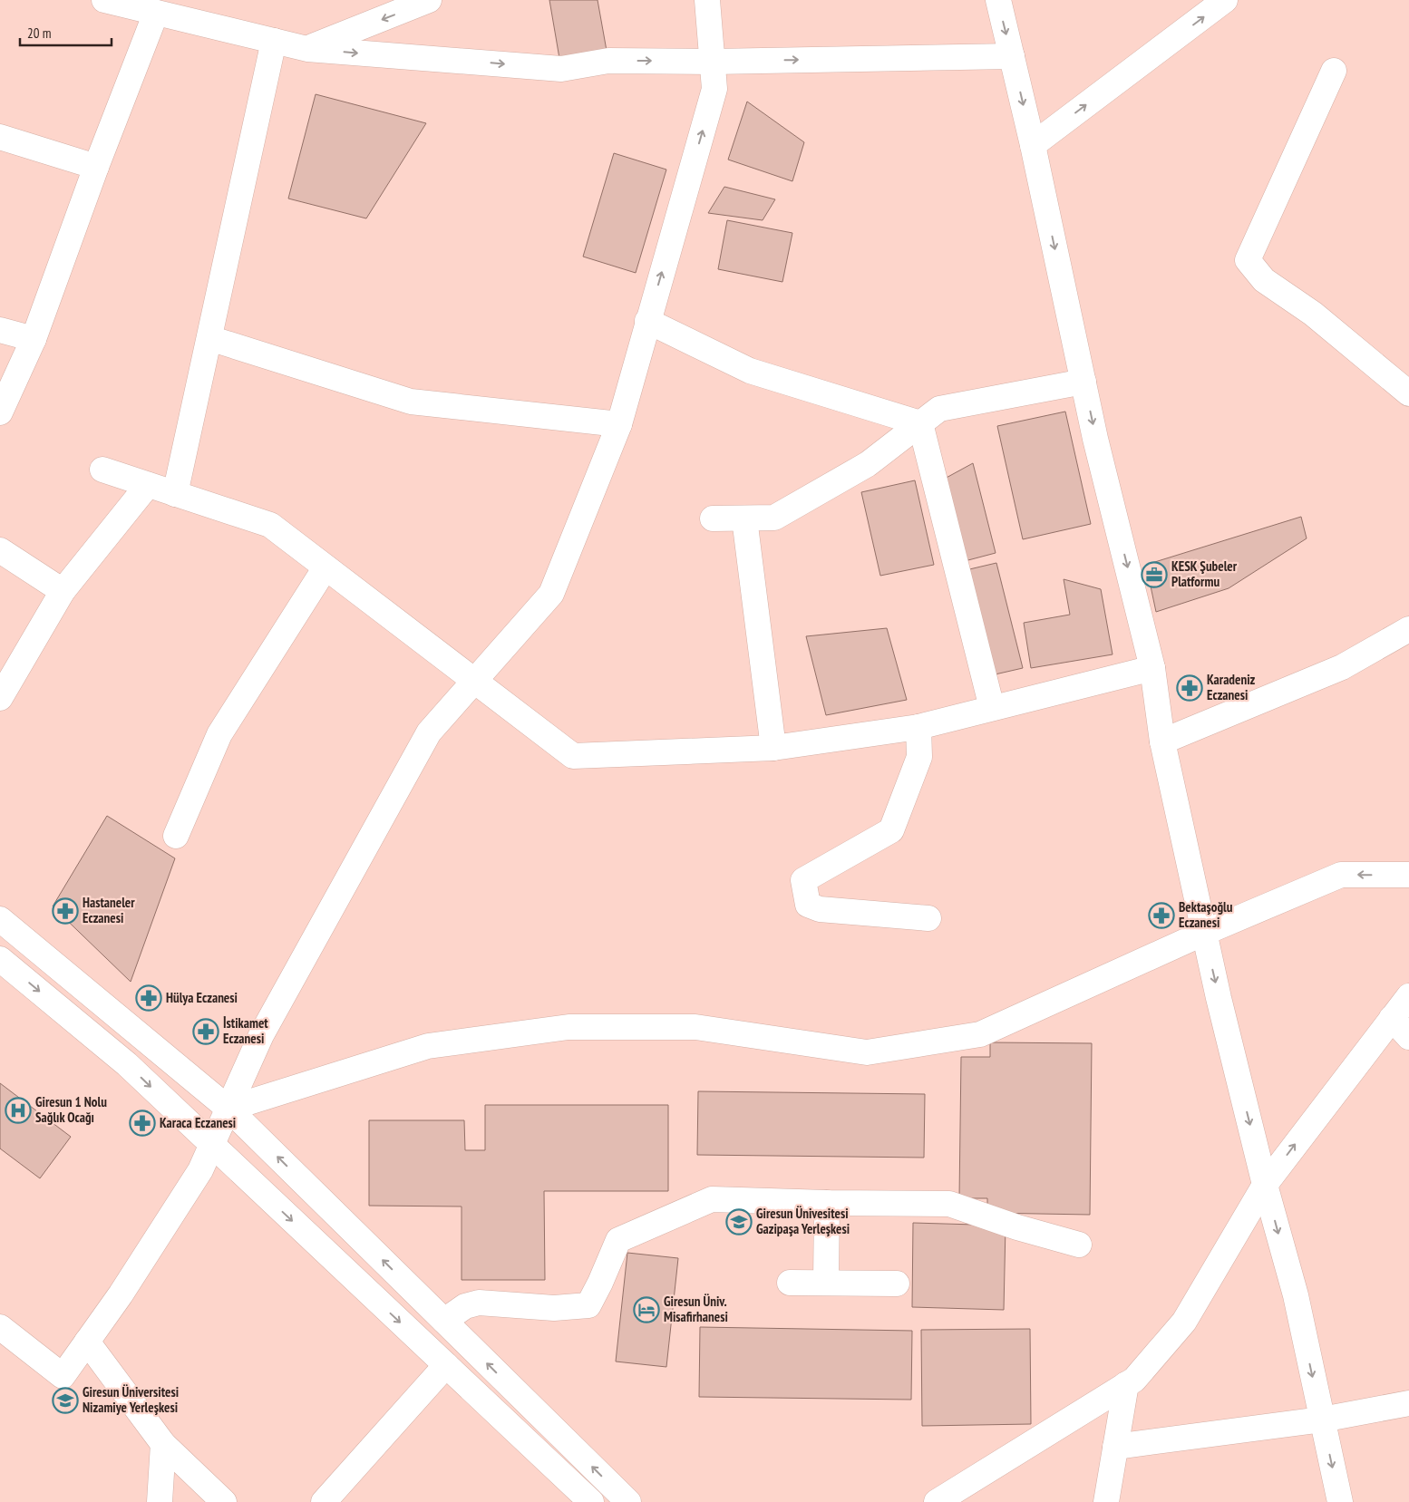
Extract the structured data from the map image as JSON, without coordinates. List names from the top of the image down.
{
  "places": {
    "office": ["KESK Şubeler Platformu"],
    "pharmacy": [
      "Karadeniz Eczanesi",
      "Hastaneler Eczanesi",
      "Bektaşoğlu Eczanesi",
      "Hülya Eczanesi",
      "İstikamet Eczanesi",
      "Karaca Eczanesi"
    ],
    "hospital": ["Giresun 1 Nolu Sağlık Ocağı"],
    "school or university": ["Giresun Ünivesitesi Gazipaşa Yerleşkesi", "Giresun Üniversitesi Nizamiye Yerleşkesi"],
    "hotel": ["Giresun Üniv. Misafirhanesi"]
  },
  "scale_bar": "20 m"
}
